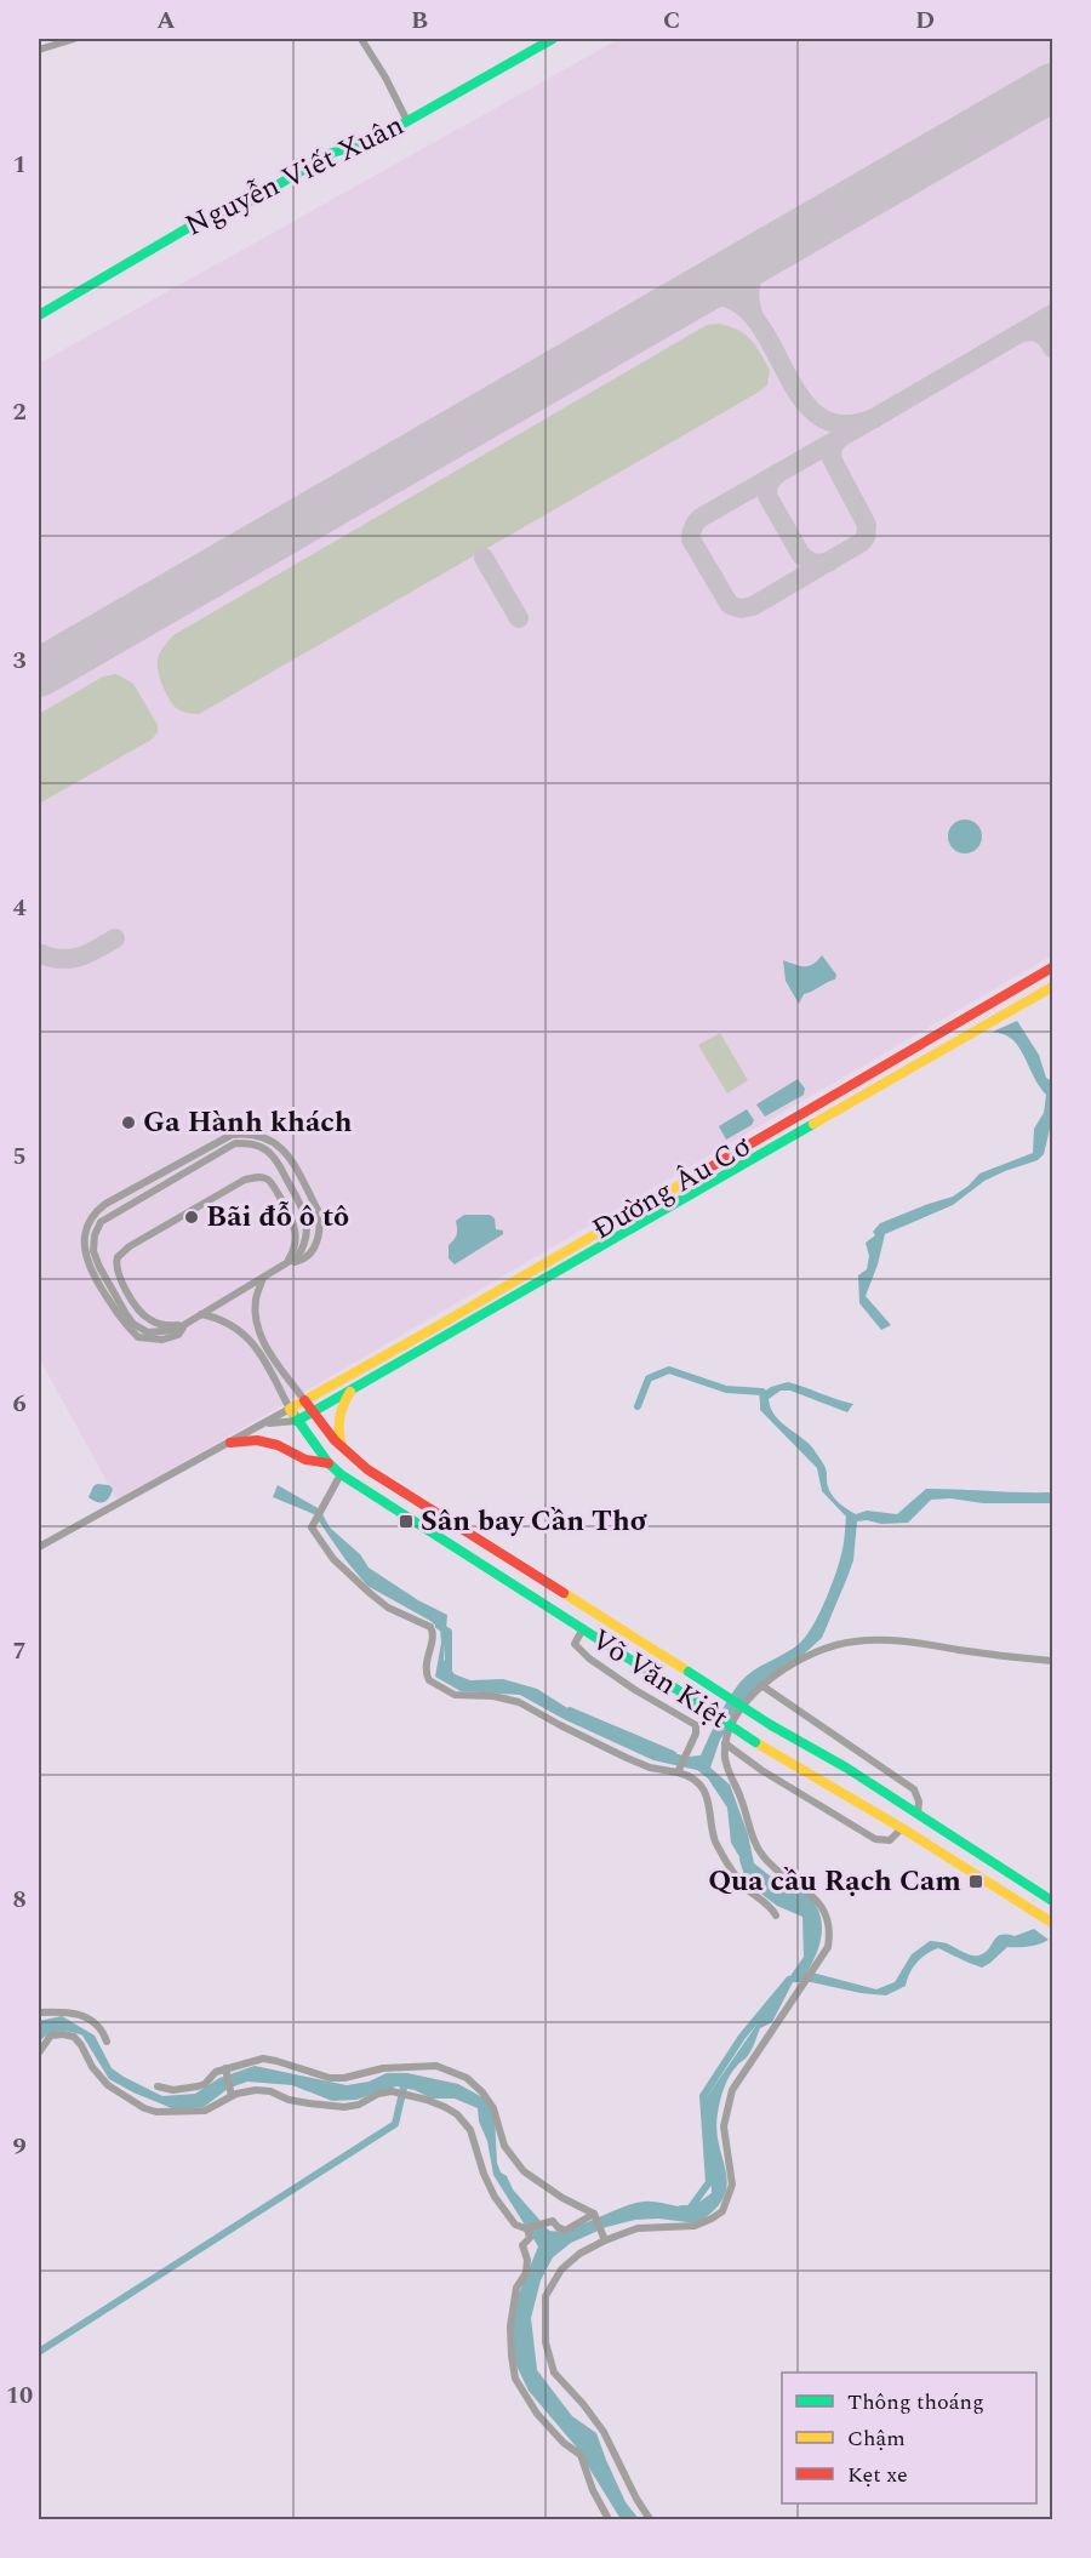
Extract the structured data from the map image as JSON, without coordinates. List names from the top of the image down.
{
  "streets": {
    "street": ["Nguyễn Viết Xuân", "Đường Âu Cơ", "Võ Văn Kiệt"]
  },
  "crossings": [
    ["Đường Âu Cơ", "Võ Văn Kiệt"]
  ],
  "places": {
    "other": ["Ga Hành khách", "Bãi đỗ ô tô"],
    "transit": ["Sân bay Cần Thơ", "Qua cầu Rạch Cam"]
  },
  "legend": ["Thông thoáng", "Chậm", "Kẹt xe"],
  "grid": {
    "columns": [
      "A",
      "B",
      "C",
      "D"
    ],
    "rows": [
      "1",
      "2",
      "3",
      "4",
      "5",
      "6",
      "7",
      "8",
      "9",
      "10"
    ]
  }
}
